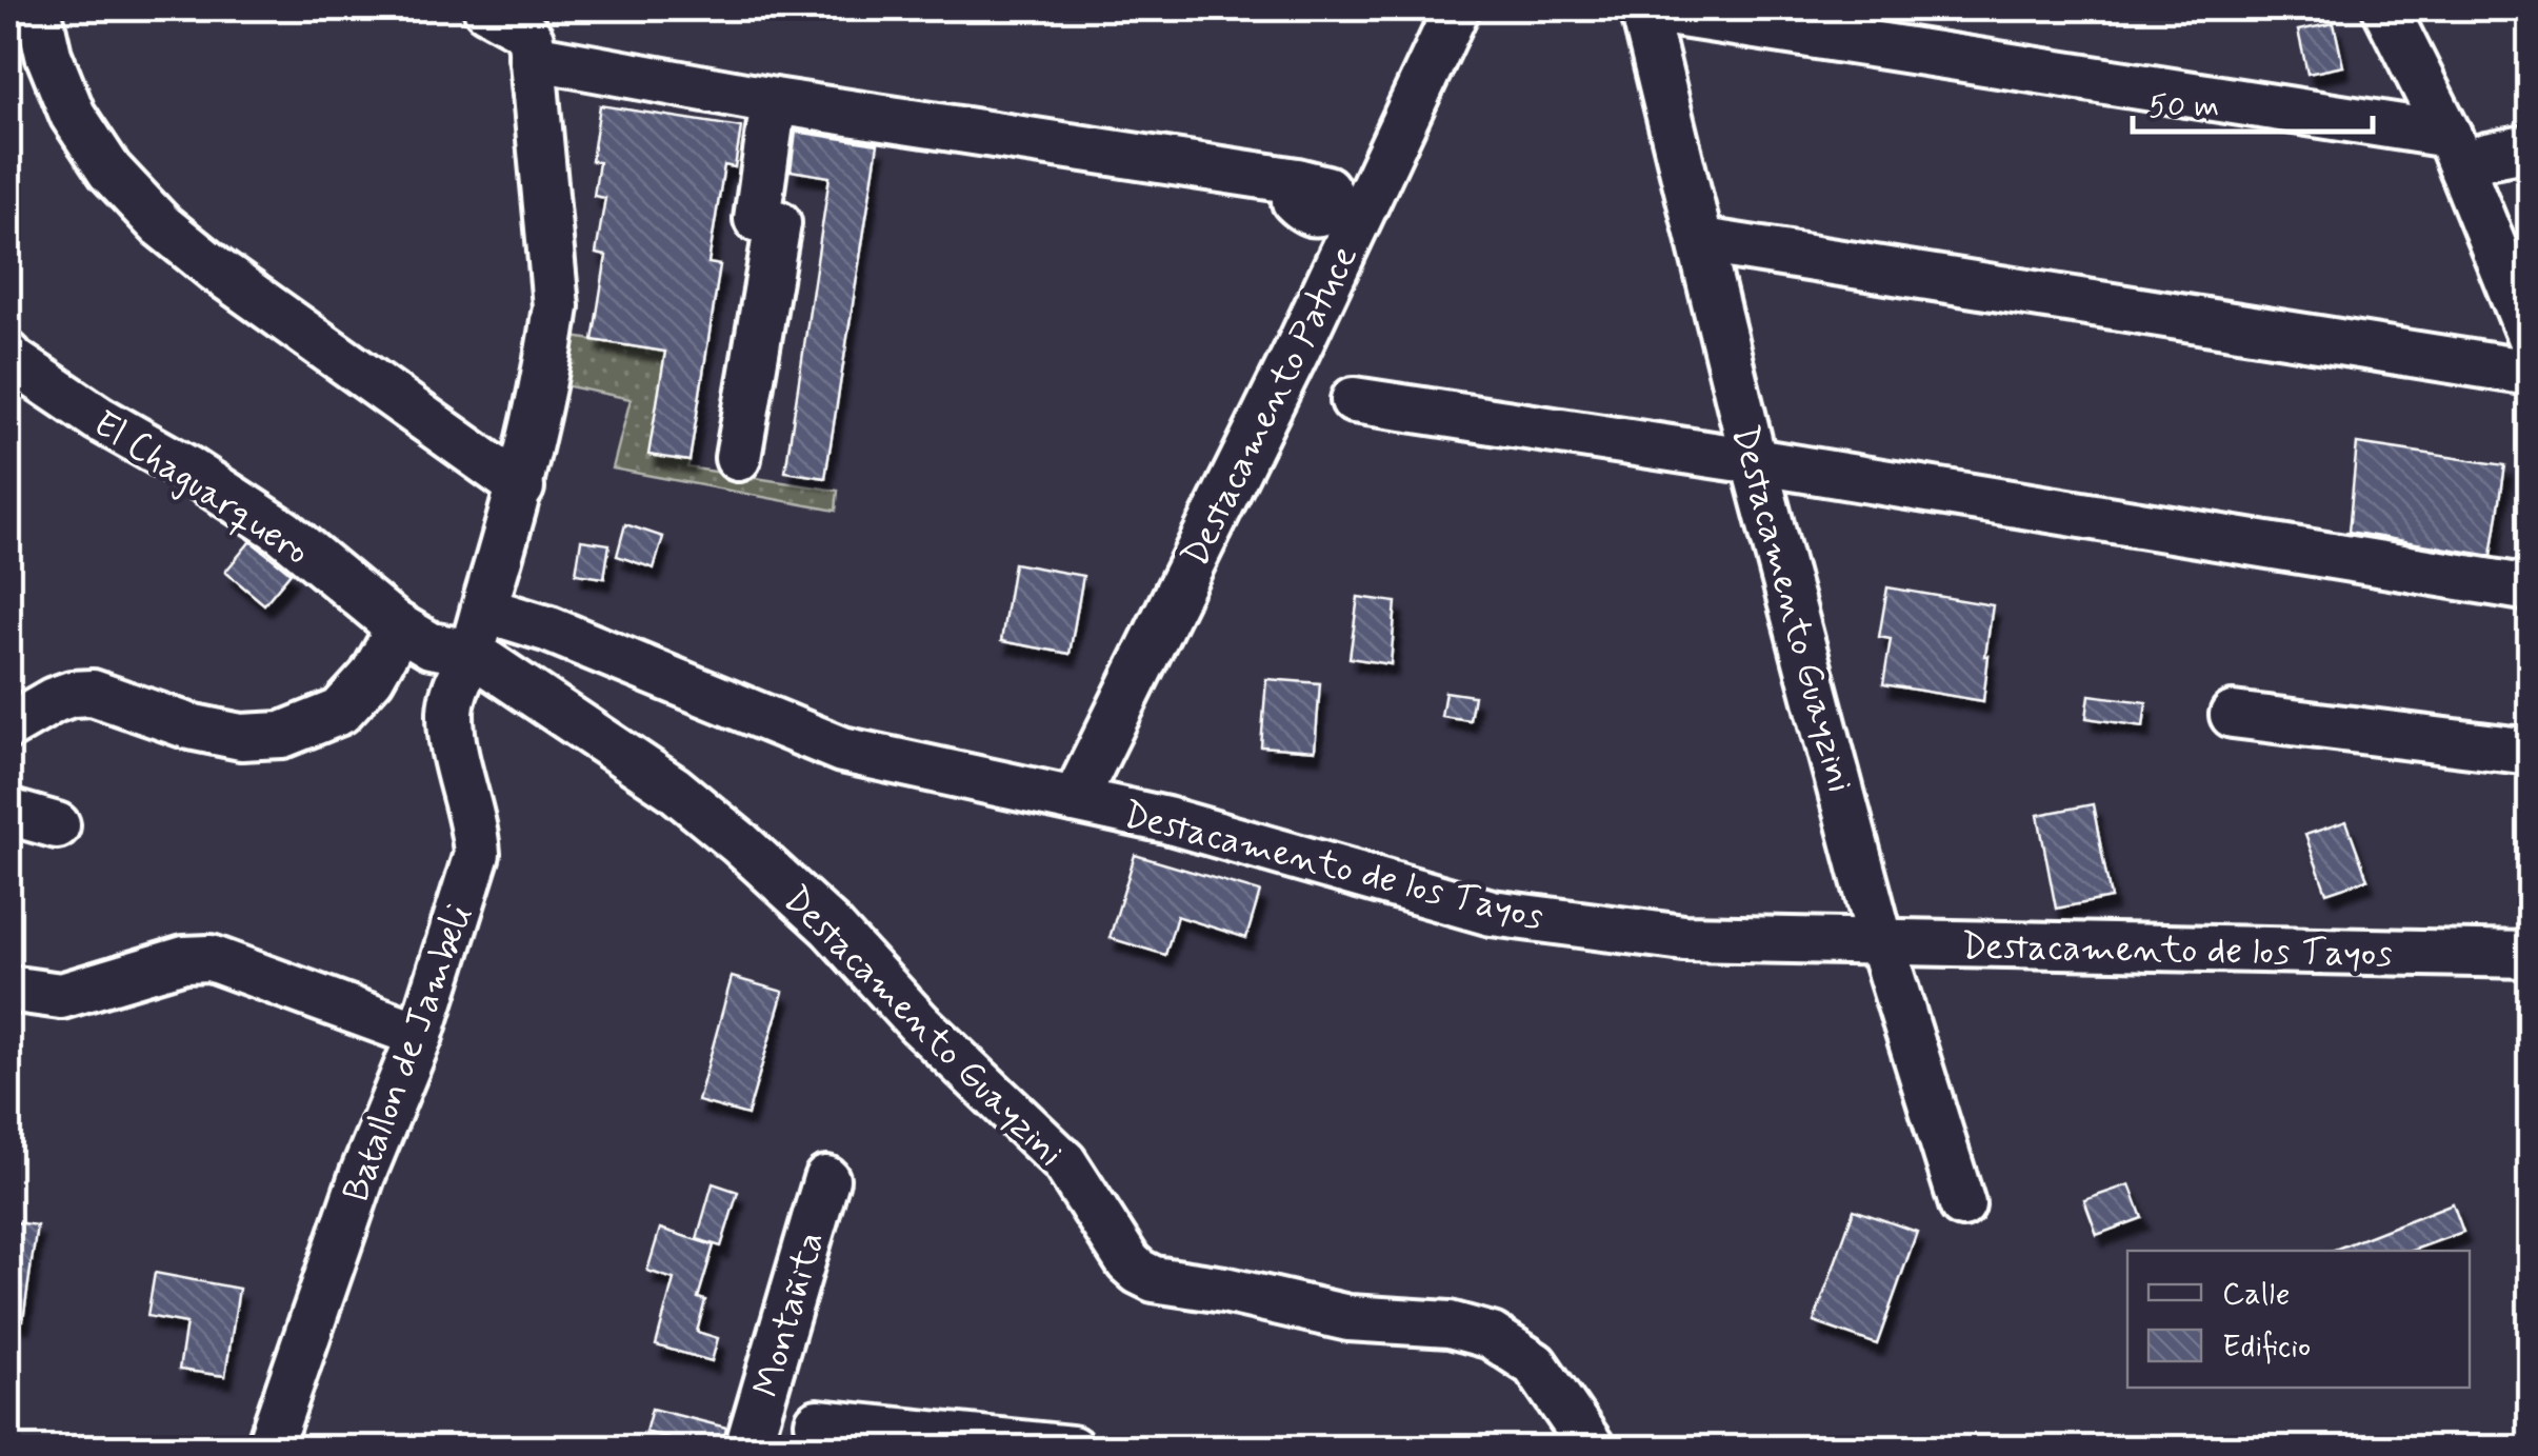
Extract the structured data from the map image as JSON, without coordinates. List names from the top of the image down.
{
  "streets": {
    "street": [
      "Destacamento Patuce",
      "El Chaguarquero",
      "Destacamento Guayzini",
      "Destacamento de los Tayos",
      "Batallon de Jambeli",
      "Montañita"
    ]
  },
  "crossings": [
    ["Destacamento Patuce", "Destacamento de los Tayos"],
    ["El Chaguarquero", "Destacamento Guayzini"],
    ["El Chaguarquero", "Batallon de Jambeli"],
    ["Destacamento Guayzini", "Destacamento de los Tayos"],
    ["Destacamento Guayzini", "Batallon de Jambeli"],
    ["Destacamento de los Tayos", "Batallon de Jambeli"]
  ],
  "legend": ["Calle", "Edificio"],
  "scale_bar": "50 m"
}
